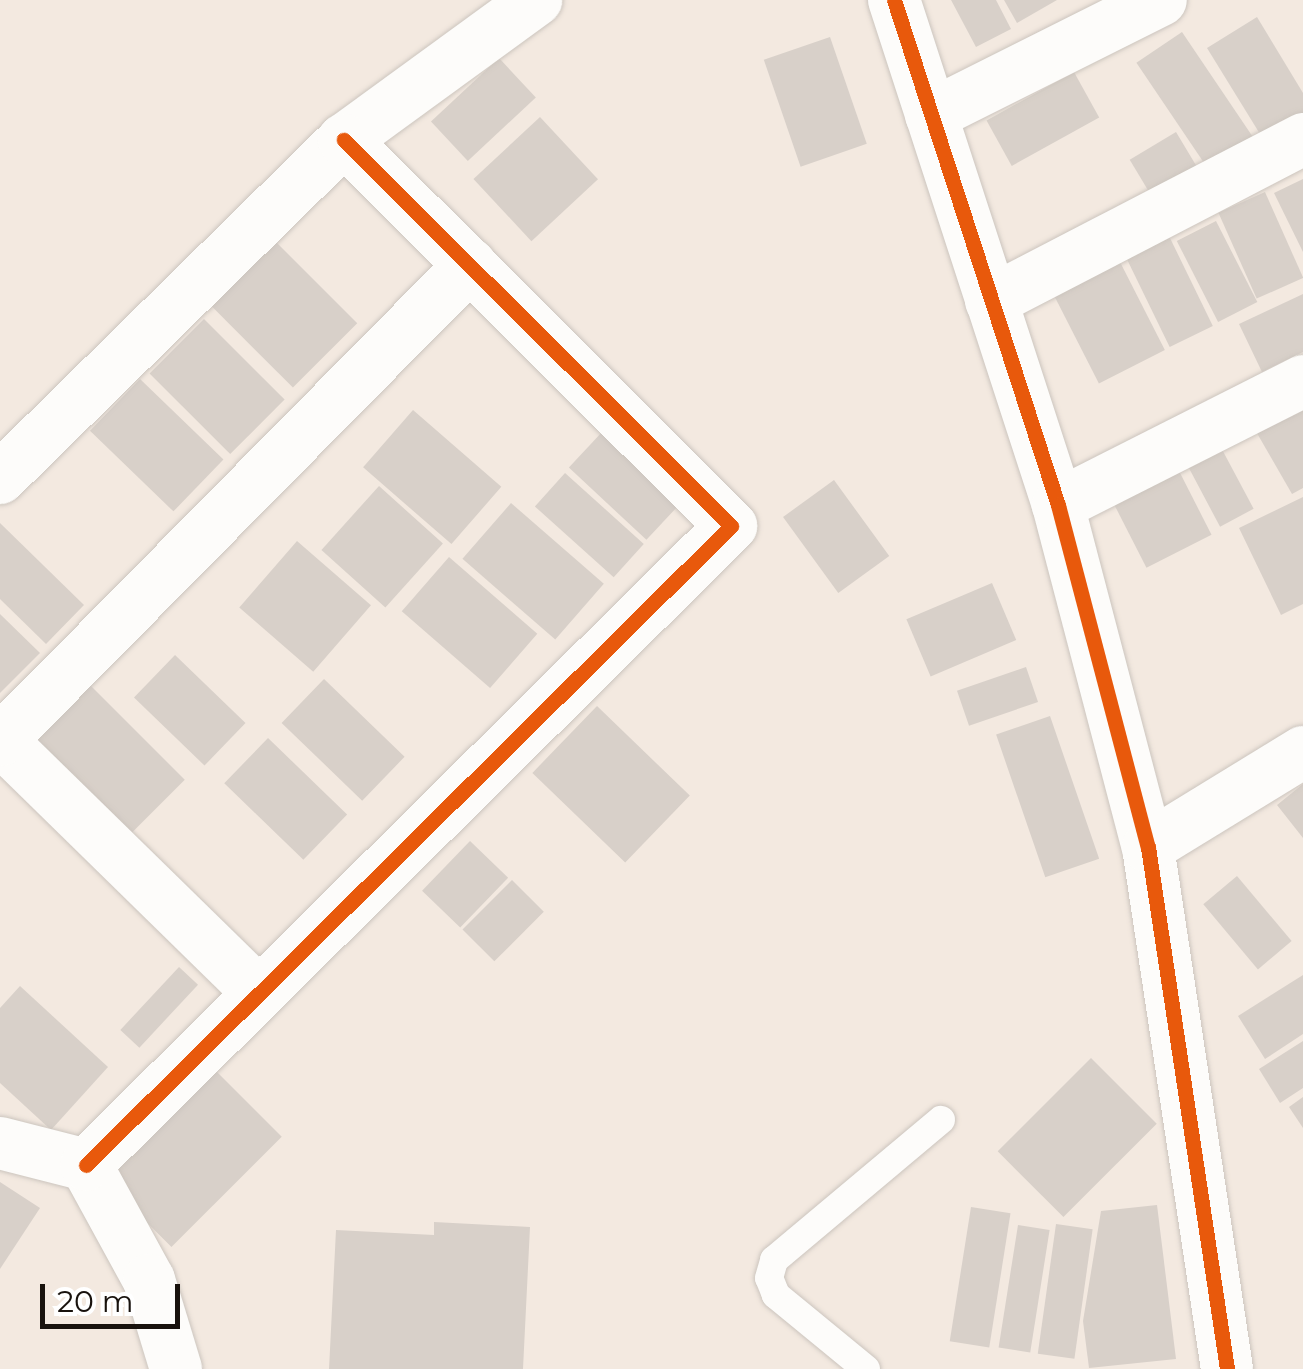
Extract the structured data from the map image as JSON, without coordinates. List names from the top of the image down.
{
  "scale_bar": "20 m"
}
